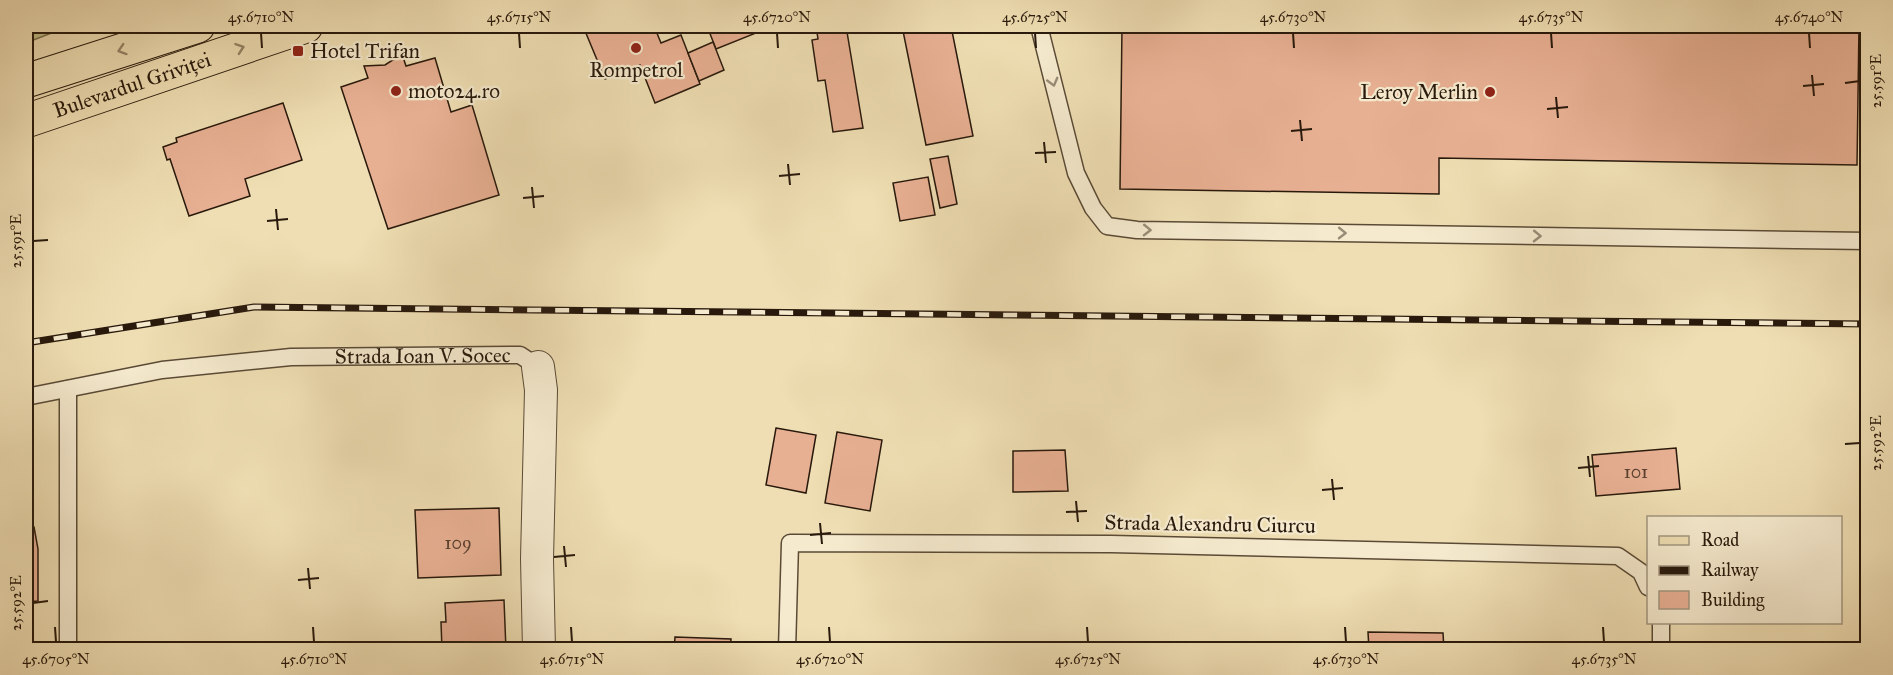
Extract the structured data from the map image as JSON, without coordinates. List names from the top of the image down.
{
  "streets": {
    "main road": ["Bulevardul Griviței"],
    "street": ["Strada Ioan V. Socec"],
    "lane": ["Strada Alexandru Ciurcu"]
  },
  "places": {
    "other": ["Rompetrol", "moto24.ro", "Leroy Merlin"],
    "transit": ["Hotel Trifan"]
  },
  "house_numbers": ["101", "109"],
  "legend": ["Road", "Railway", "Building"],
  "coordinates": [
    "45.6710°N",
    "45.6715°N",
    "45.6720°N",
    "45.6725°N",
    "45.6730°N",
    "45.6735°N",
    "45.6740°N",
    "25.591°E",
    "25.592°E",
    "45.6705°N"
  ]
}
